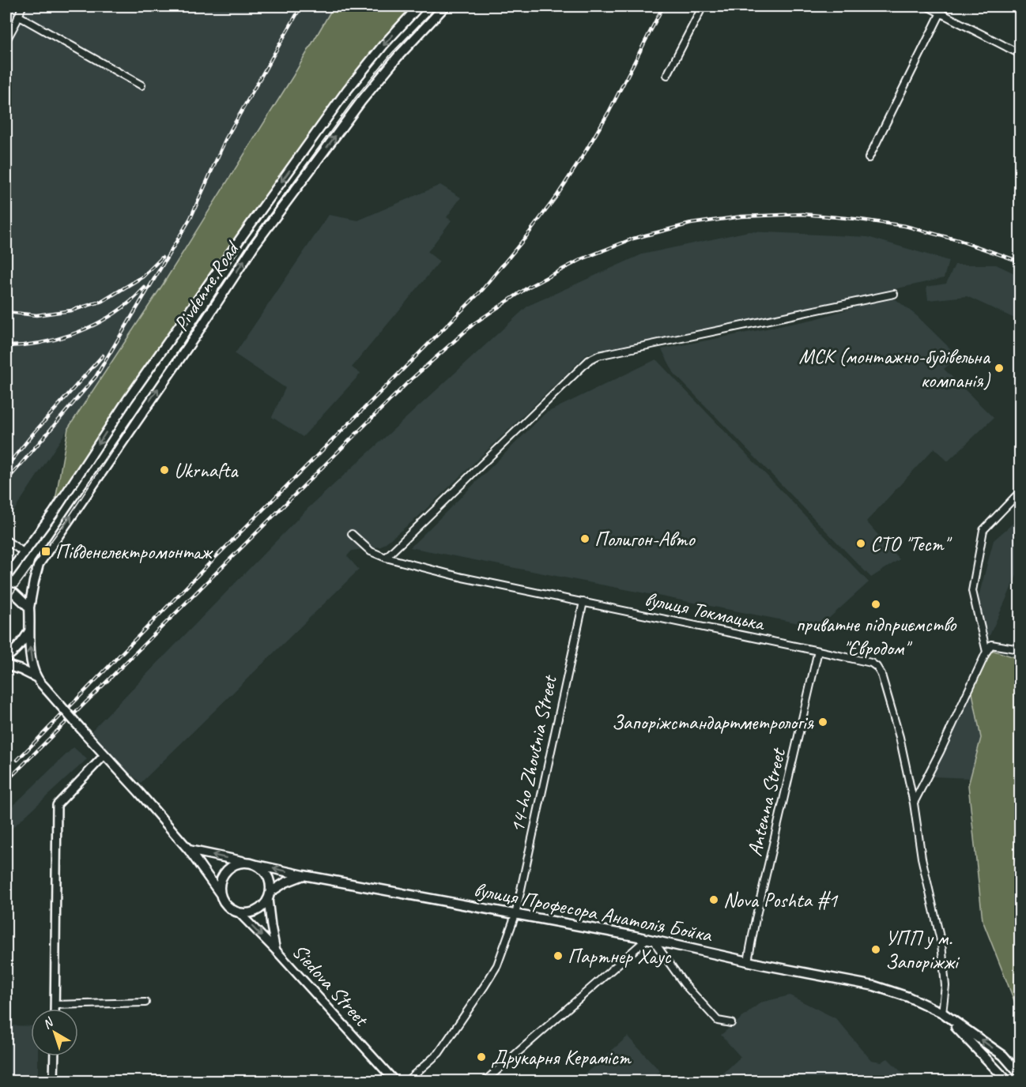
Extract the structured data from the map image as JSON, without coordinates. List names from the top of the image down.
{
  "streets": {
    "main road": ["Pivdenne Road", "вулиця Професора Анатолія Бойка"],
    "street": [
      "вулиця Токмацька",
      "14-ho Zhovtnia Street",
      "Antenna Street",
      "Siedova Street"
    ]
  },
  "crossings": [
    ["вулиця Токмацька", "14-ho Zhovtnia Street"],
    ["вулиця Токмацька", "Antenna Street"],
    ["14-ho Zhovtnia Street", "вулиця Професора Анатолія Бойка"],
    ["Antenna Street", "вулиця Професора Анатолія Бойка"],
    ["вулиця Професора Анатолія Бойка", "Siedova Street"]
  ],
  "places": {
    "other": [
      "МСК (монтажно-будівельна компанія)",
      "Ukrnafta",
      "Полигон-Авто",
      "СТО \"Тест\"",
      "приватне підприємство \"Євродом\"",
      "Запоріжстандартметрологія",
      "Nova Poshta #1",
      "УПП у м. Запоріжжі",
      "Партнер Хаус",
      "Друкарня Кераміст"
    ],
    "transit": ["Південелектромонтаж"]
  },
  "north": "top left"
}
